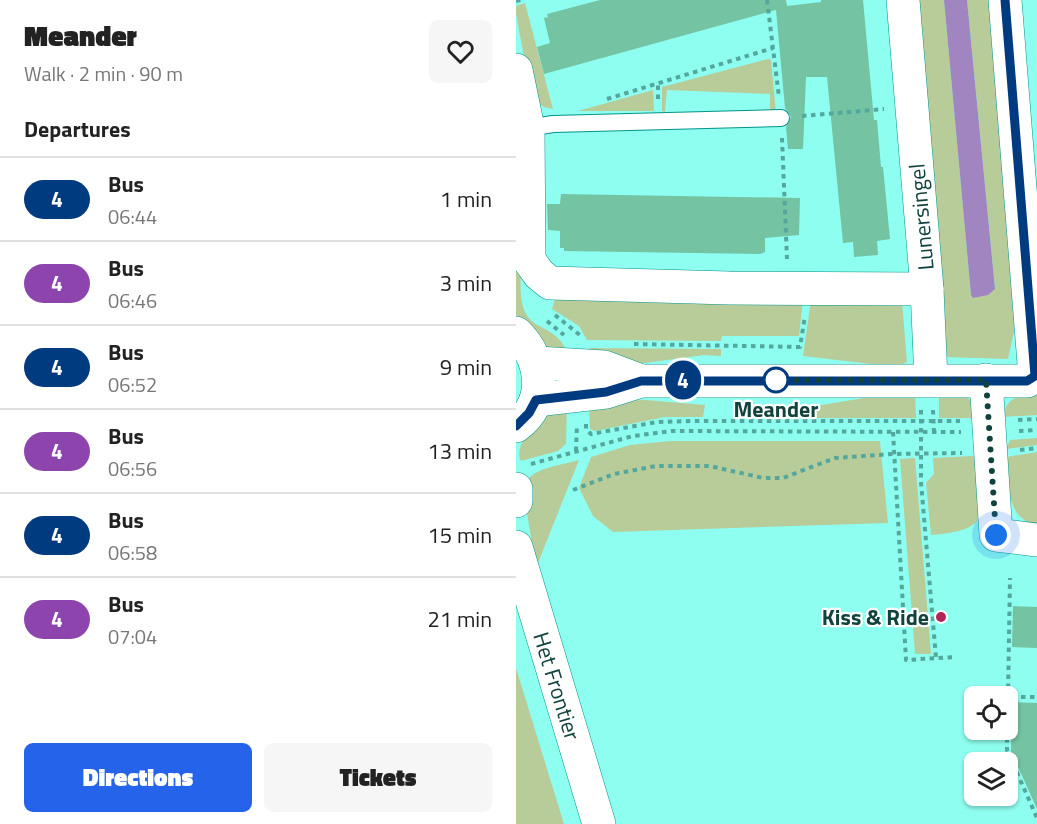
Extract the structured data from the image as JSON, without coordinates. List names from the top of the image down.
{
  "streets": {
    "street": ["Lunersingel", "Het Frontier"]
  },
  "places": ["Meander", "Kiss & Ride"],
  "lines": ["bus line 4"],
  "page": {
    "heading": [
      ["Meander", "Walk · 2 min · 90 m"],
      "Departures"
    ],
    "on_map": "4",
    "list": [
      {
        "mark": "4",
        "name": "Bus",
        "note": "06:44",
        "value": "1 min"
      },
      {
        "mark": "4",
        "name": "Bus",
        "note": "06:46",
        "value": "3 min"
      },
      {
        "mark": "4",
        "name": "Bus",
        "note": "06:52",
        "value": "9 min"
      },
      {
        "mark": "4",
        "name": "Bus",
        "note": "06:56",
        "value": "13 min"
      },
      {
        "mark": "4",
        "name": "Bus",
        "note": "06:58",
        "value": "15 min"
      },
      {
        "mark": "4",
        "name": "Bus",
        "note": "07:04",
        "value": "21 min"
      }
    ],
    "buttons": ["Directions", "Tickets"]
  }
}
